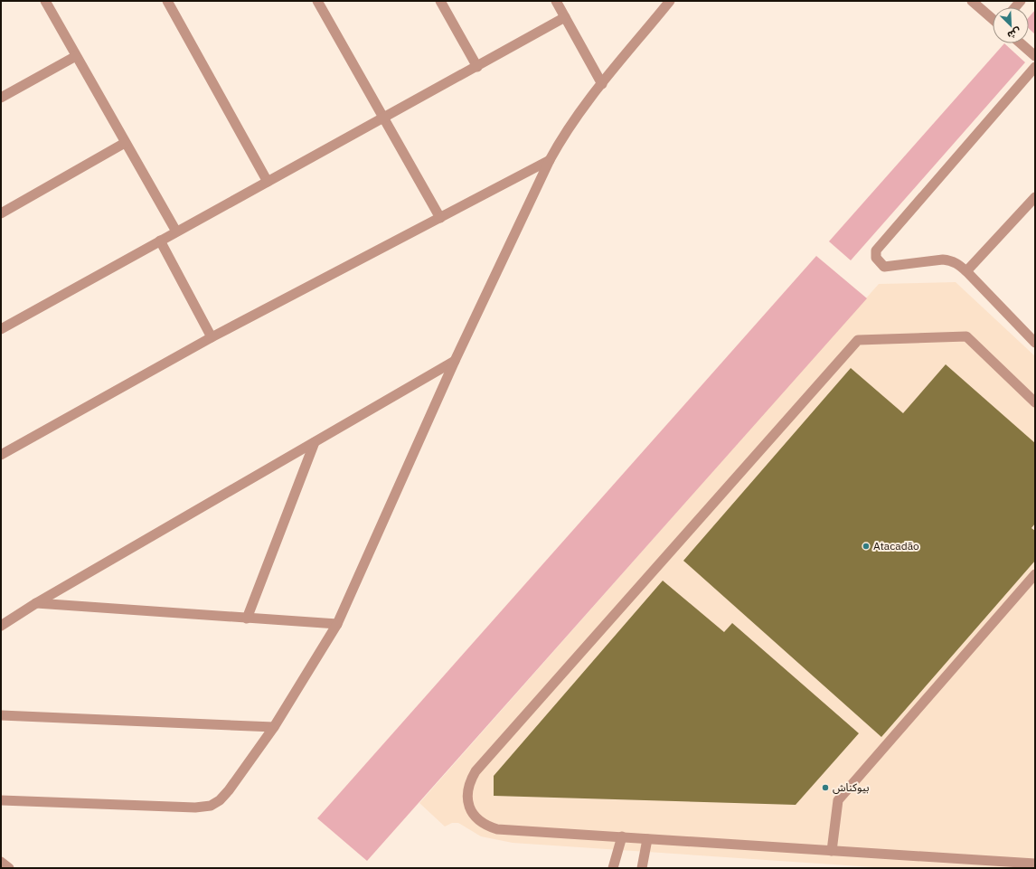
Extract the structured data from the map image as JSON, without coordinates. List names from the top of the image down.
{
  "places": ["Atacadão", "بيوكناش"],
  "north": "bottom right"
}
